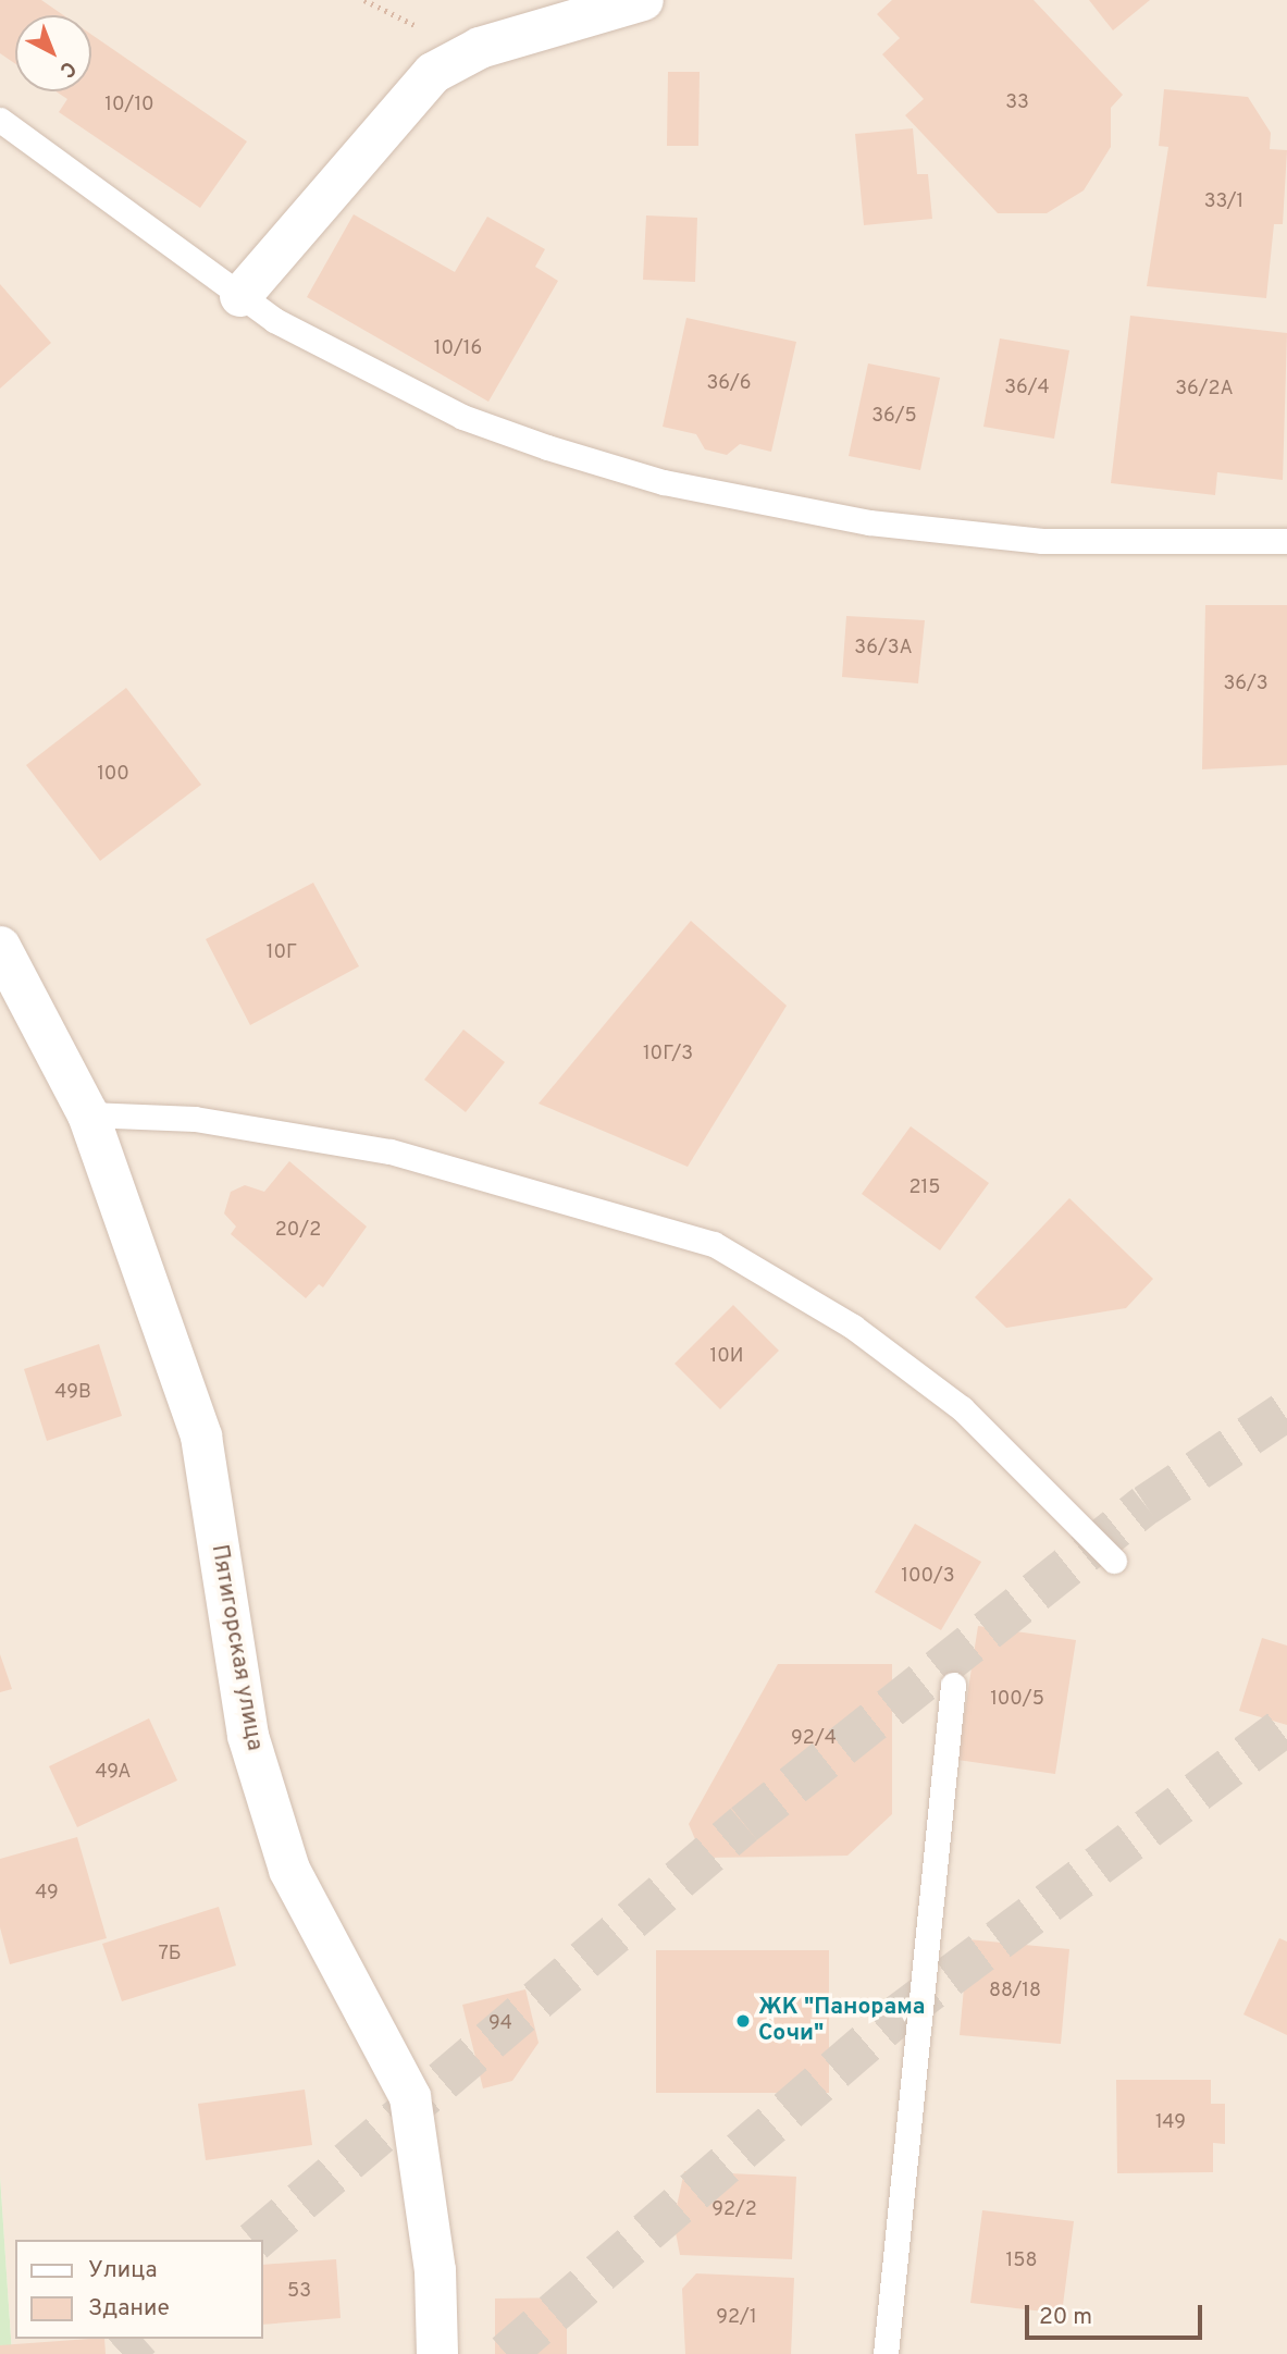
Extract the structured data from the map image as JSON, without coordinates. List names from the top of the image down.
{
  "streets": {
    "street": ["Пятигорская улица"]
  },
  "places": ["ЖК \"Панорама Сочи\""],
  "house_numbers": [
    "33",
    "10/10",
    "33/1",
    "10/16",
    "36/6",
    "36/4",
    "36/2А",
    "36/5",
    "36/3А",
    "36/3",
    "100",
    "10Г",
    "10Г/3",
    "215",
    "20/2",
    "10И",
    "49В",
    "100/3",
    "100/5",
    "92/4",
    "49А",
    "49",
    "7Б",
    "88/18",
    "94",
    "149",
    "92/2",
    "158",
    "53",
    "92/1"
  ],
  "legend": ["Улица", "Здание"],
  "scale_bar": "20 m",
  "north": "bottom right"
}
